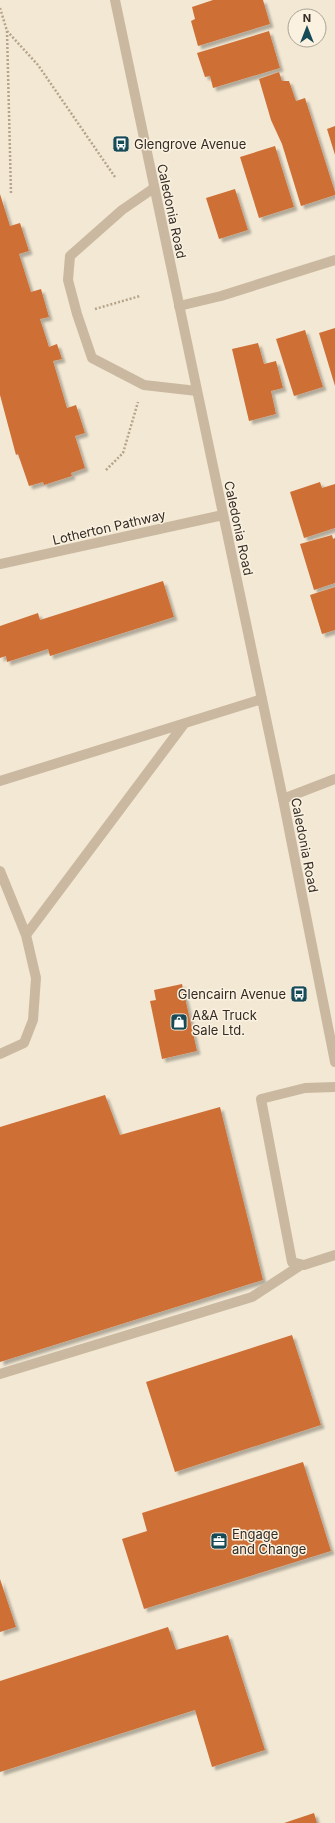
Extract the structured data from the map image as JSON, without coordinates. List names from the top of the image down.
{
  "streets": {
    "street": ["Caledonia Road", "Lotherton Pathway"]
  },
  "crossings": [
    ["Caledonia Road", "Lotherton Pathway"]
  ],
  "places": {
    "bus stop": ["Glengrove Avenue", "Glencairn Avenue"],
    "shop": ["A&A Truck Sale Ltd."],
    "office": ["Engage and Change"]
  },
  "north": "top"
}
